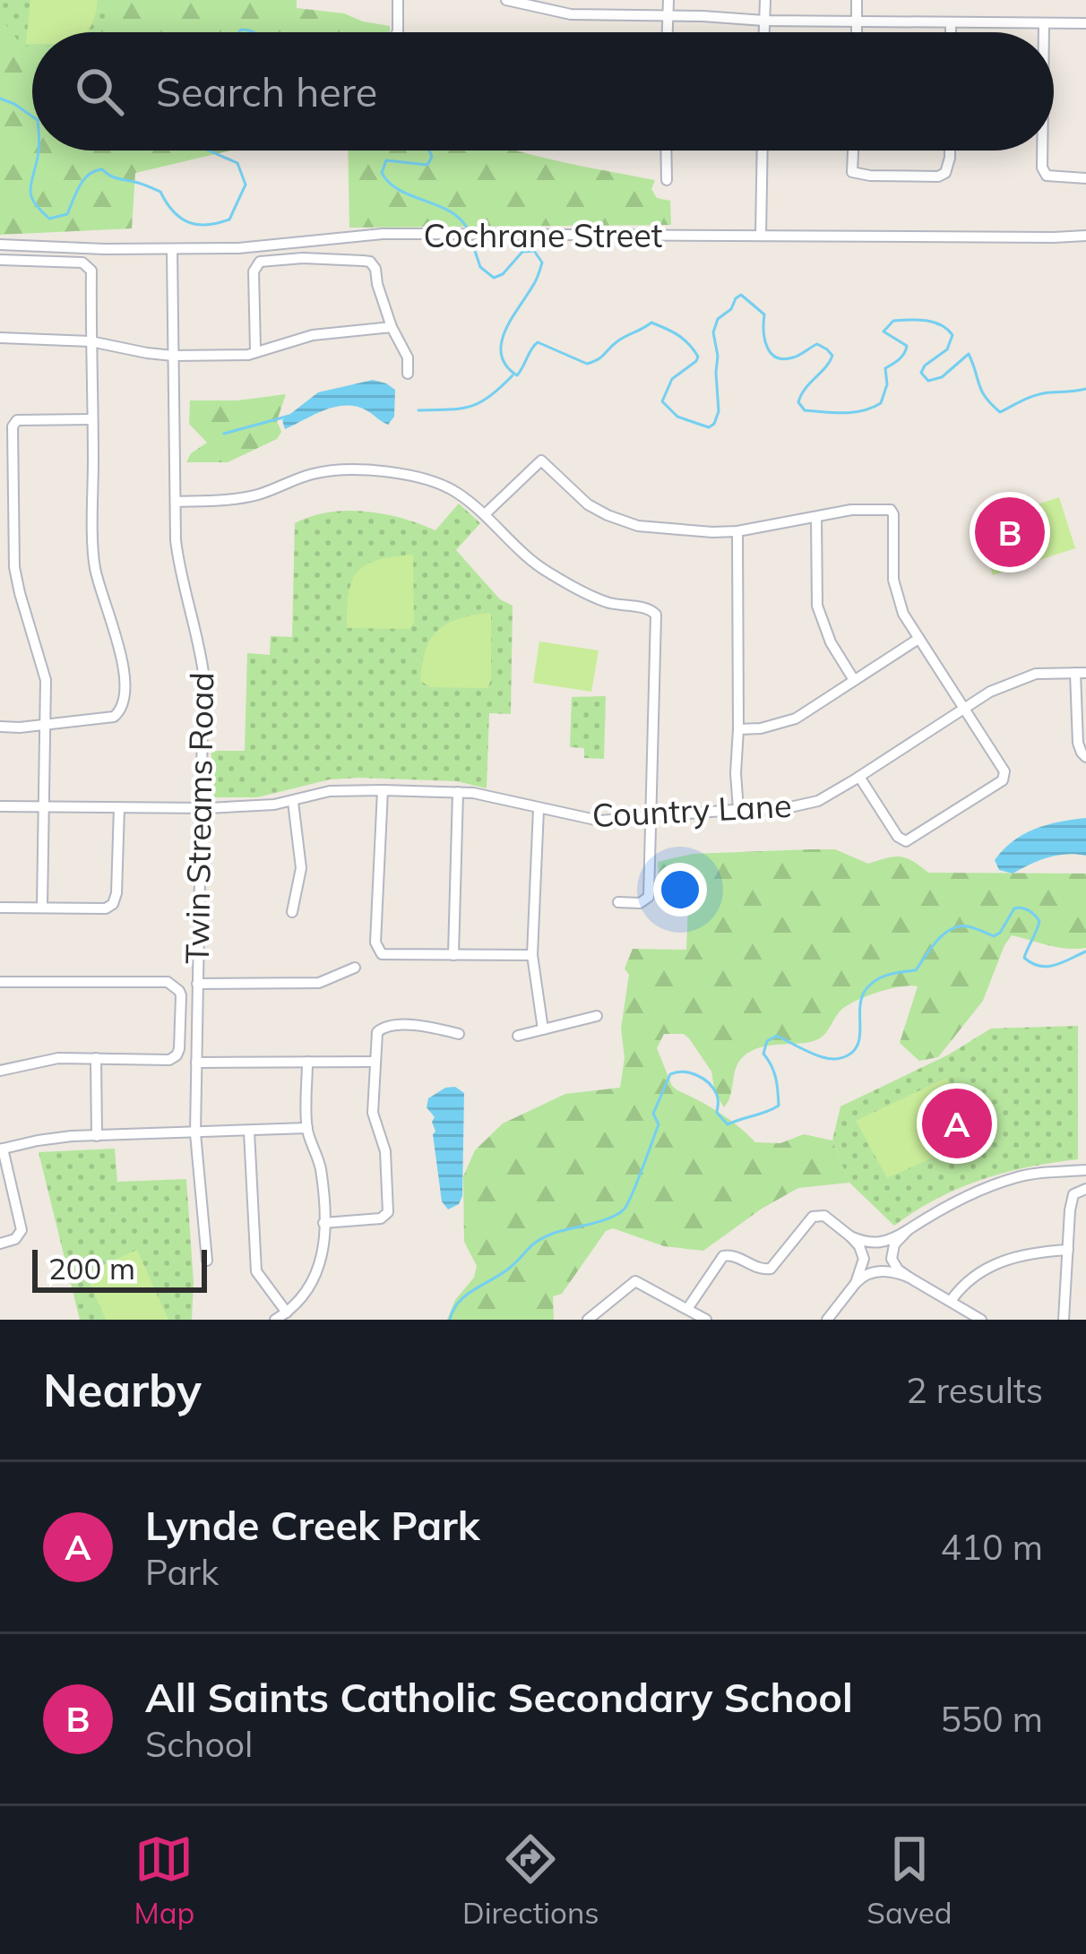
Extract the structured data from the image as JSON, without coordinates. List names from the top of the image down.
{
  "streets": {
    "street": ["Cochrane Street", "Country Lane", "Twin Streams Road"]
  },
  "crossings": [
    ["Cochrane Street", "Twin Streams Road"],
    ["Country Lane", "Twin Streams Road"]
  ],
  "scale_bar": "200 m",
  "page": {
    "search": "Search here",
    "pins": ["B", "A"],
    "scale": "200 m",
    "heading": ["Nearby", "2 results"],
    "list": [
      {
        "mark": "A",
        "name": "Lynde Creek Park",
        "note": "Park",
        "value": "410 m"
      },
      {
        "mark": "B",
        "name": "All Saints Catholic Secondary School",
        "note": "School",
        "value": "550 m"
      }
    ],
    "nav": ["Map", "Directions", "Saved"]
  }
}
